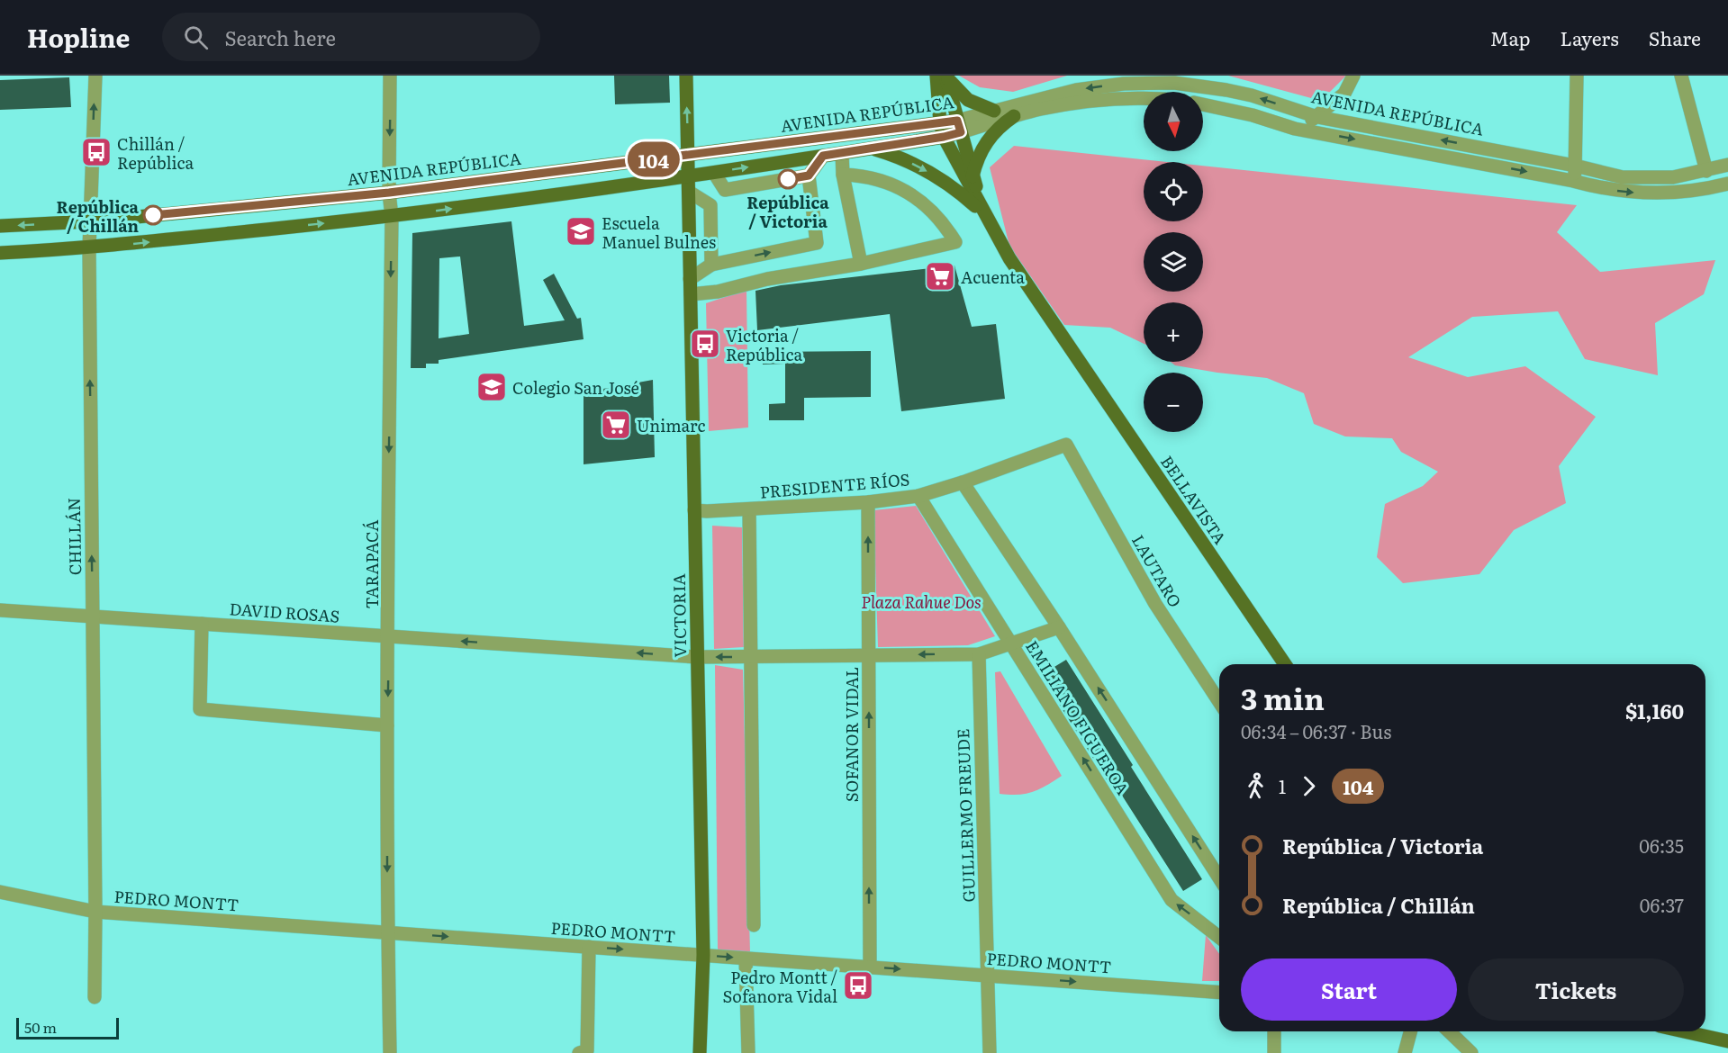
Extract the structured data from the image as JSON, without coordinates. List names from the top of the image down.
{
  "streets": {
    "main road": ["AVENIDA REPÚBLICA", "BELLAVISTA", "VICTORIA"],
    "street": [
      "PRESIDENTE RÍOS",
      "CHILLÁN",
      "TARAPACÁ",
      "LAUTARO",
      "DAVID ROSAS",
      "EMILIANO FIGUEROA",
      "SOFANOR VIDAL",
      "GUILLERMO FREUDE",
      "PEDRO MONTT"
    ]
  },
  "crossings": [
    ["AVENIDA REPÚBLICA", "BELLAVISTA"],
    ["AVENIDA REPÚBLICA", "CHILLÁN"],
    ["AVENIDA REPÚBLICA", "TARAPACÁ"],
    ["AVENIDA REPÚBLICA", "VICTORIA"],
    ["PRESIDENTE RÍOS", "LAUTARO"],
    ["PRESIDENTE RÍOS", "VICTORIA"],
    ["PRESIDENTE RÍOS", "EMILIANO FIGUEROA"],
    ["PRESIDENTE RÍOS", "SOFANOR VIDAL"],
    ["CHILLÁN", "DAVID ROSAS"],
    ["CHILLÁN", "PEDRO MONTT"],
    ["TARAPACÁ", "DAVID ROSAS"],
    ["TARAPACÁ", "PEDRO MONTT"],
    ["DAVID ROSAS", "VICTORIA"],
    ["DAVID ROSAS", "EMILIANO FIGUEROA"],
    ["DAVID ROSAS", "SOFANOR VIDAL"],
    ["DAVID ROSAS", "GUILLERMO FREUDE"],
    ["VICTORIA", "PEDRO MONTT"],
    ["SOFANOR VIDAL", "PEDRO MONTT"],
    ["GUILLERMO FREUDE", "PEDRO MONTT"]
  ],
  "one_way": [
    "CHILLÁN",
    "TARAPACÁ",
    "DAVID ROSAS",
    "EMILIANO FIGUEROA",
    "PEDRO MONTT"
  ],
  "parks": ["Plaza Rahue Dos"],
  "places": {
    "bus stop": ["Chillán / República", "Victoria / República", "Pedro Montt / Sofanora Vidal"],
    "other": ["República / Victoria", "República / Chillán"],
    "school or university": ["Escuela Manuel Bulnes", "Colegio San José"],
    "supermarket": ["Acuenta", "Unimarc"]
  },
  "lines": ["bus line 104"],
  "scale_bar": "50 m",
  "north": "bottom",
  "page": {
    "header": "Hopline",
    "search": "Search here",
    "nav": ["Map", "Layers", "Share"],
    "on_map": "104",
    "map_buttons": ["+", "−"],
    "heading": ["3 min", "06:34 – 06:37 · Bus", "$1,160"],
    "legs": ["1", "104"],
    "list": [
      {
        "name": "República / Victoria",
        "value": "06:35"
      },
      {
        "name": "República / Chillán",
        "value": "06:37"
      }
    ],
    "buttons": ["Start", "Tickets"],
    "scale": "50 m"
  }
}
